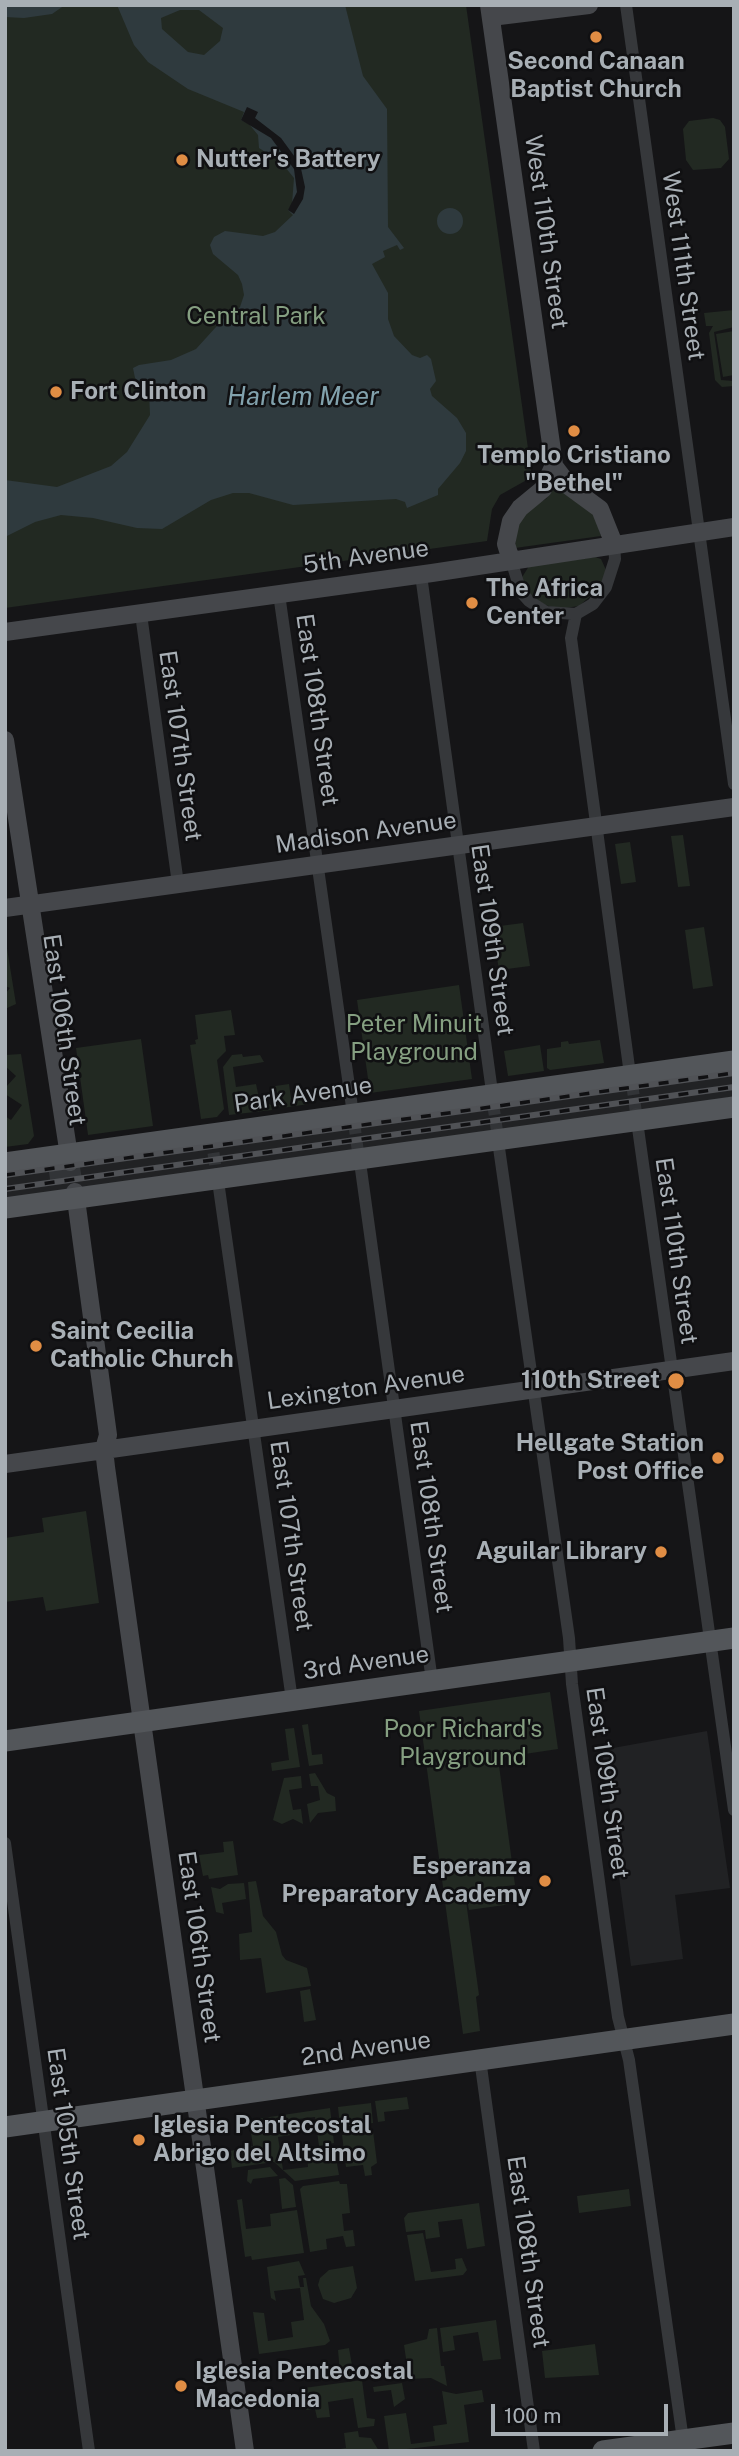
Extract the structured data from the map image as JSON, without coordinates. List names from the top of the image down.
{
  "streets": {
    "main road": [
      "West 110th Street",
      "5th Avenue",
      "Madison Avenue",
      "East 106th Street",
      "Park Avenue",
      "Lexington Avenue",
      "3rd Avenue",
      "2nd Avenue"
    ],
    "street": [
      "West 111th Street",
      "East 108th Street",
      "East 107th Street",
      "East 109th Street",
      "East 110th Street",
      "East 105th Street"
    ]
  },
  "crossings": [
    ["West 111th Street", "5th Avenue"],
    ["5th Avenue", "East 108th Street"],
    ["5th Avenue", "East 107th Street"],
    ["5th Avenue", "East 109th Street"],
    ["East 108th Street", "Madison Avenue"],
    ["East 108th Street", "Park Avenue"],
    ["East 108th Street", "Lexington Avenue"],
    ["East 108th Street", "3rd Avenue"],
    ["East 108th Street", "2nd Avenue"],
    ["East 107th Street", "Madison Avenue"],
    ["East 107th Street", "Lexington Avenue"],
    ["East 107th Street", "3rd Avenue"],
    ["Madison Avenue", "East 109th Street"],
    ["Madison Avenue", "East 106th Street"],
    ["East 109th Street", "Park Avenue"],
    ["East 109th Street", "Lexington Avenue"],
    ["East 109th Street", "3rd Avenue"],
    ["East 109th Street", "2nd Avenue"],
    ["East 106th Street", "Park Avenue"],
    ["East 106th Street", "Lexington Avenue"],
    ["East 106th Street", "3rd Avenue"],
    ["East 106th Street", "2nd Avenue"],
    ["East 110th Street", "Lexington Avenue"],
    ["East 110th Street", "3rd Avenue"],
    ["2nd Avenue", "East 105th Street"]
  ],
  "water": ["Harlem Meer"],
  "parks": ["Central Park", "Peter Minuit Playground", "Poor Richard's Playground"],
  "places": [
    "Second Canaan Baptist Church",
    "Nutter's Battery",
    "Fort Clinton",
    "Templo Cristiano \"Bethel\"",
    "The Africa Center",
    "Saint Cecilia Catholic Church",
    "110th Street",
    "Hellgate Station Post Office",
    "Aguilar Library",
    "Esperanza Preparatory Academy",
    "Iglesia Pentecostal Abrigo del Altsimo",
    "Iglesia Pentecostal Macedonia"
  ],
  "scale_bar": "100 m"
}
